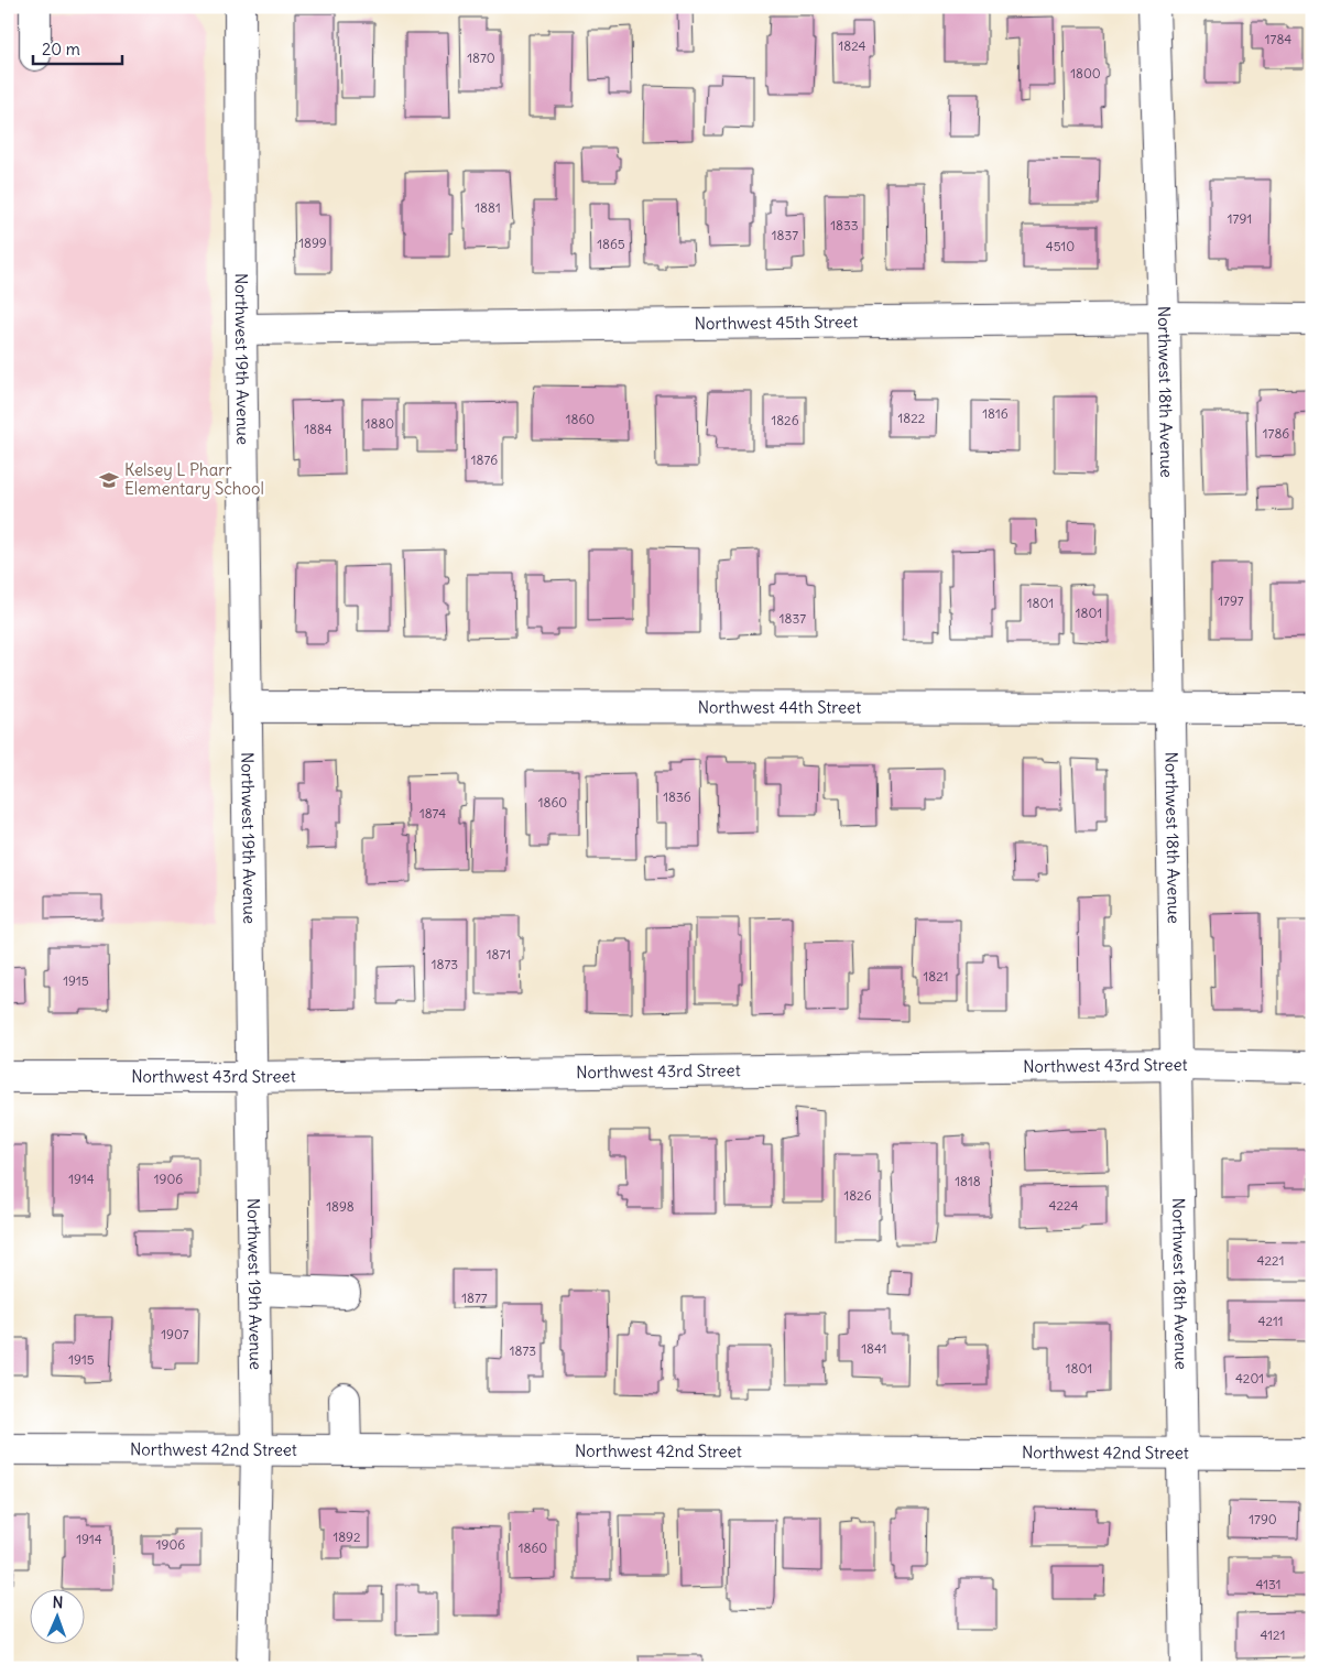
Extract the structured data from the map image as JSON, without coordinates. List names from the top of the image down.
{
  "streets": {
    "street": [
      "Northwest 45th Street",
      "Northwest 19th Avenue",
      "Northwest 18th Avenue",
      "Northwest 44th Street",
      "Northwest 43rd Street",
      "Northwest 42nd Street"
    ]
  },
  "crossings": [
    ["Northwest 45th Street", "Northwest 19th Avenue"],
    ["Northwest 45th Street", "Northwest 18th Avenue"],
    ["Northwest 19th Avenue", "Northwest 44th Street"],
    ["Northwest 19th Avenue", "Northwest 43rd Street"],
    ["Northwest 19th Avenue", "Northwest 42nd Street"],
    ["Northwest 18th Avenue", "Northwest 44th Street"],
    ["Northwest 18th Avenue", "Northwest 43rd Street"],
    ["Northwest 18th Avenue", "Northwest 42nd Street"]
  ],
  "places": {
    "school or university": ["Kelsey L Pharr Elementary School"]
  },
  "house_numbers": [
    "1784",
    "1824",
    "1870",
    "1800",
    "1881",
    "1791",
    "1833",
    "1837",
    "1899",
    "1865",
    "4510",
    "1816",
    "1822",
    "1860",
    "1826",
    "1880",
    "1884",
    "1786",
    "1876",
    "1797",
    "1801",
    "1801",
    "1837",
    "1836",
    "1860",
    "1874",
    "1871",
    "1873",
    "1821",
    "1915",
    "1914",
    "1906",
    "1818",
    "1826",
    "4224",
    "1898",
    "4221",
    "1877",
    "4211",
    "1907",
    "1841",
    "1873",
    "1915",
    "1801",
    "4201",
    "1790",
    "1892",
    "1914",
    "1906",
    "1860",
    "4131",
    "4121"
  ],
  "scale_bar": "20 m",
  "north": "top"
}
